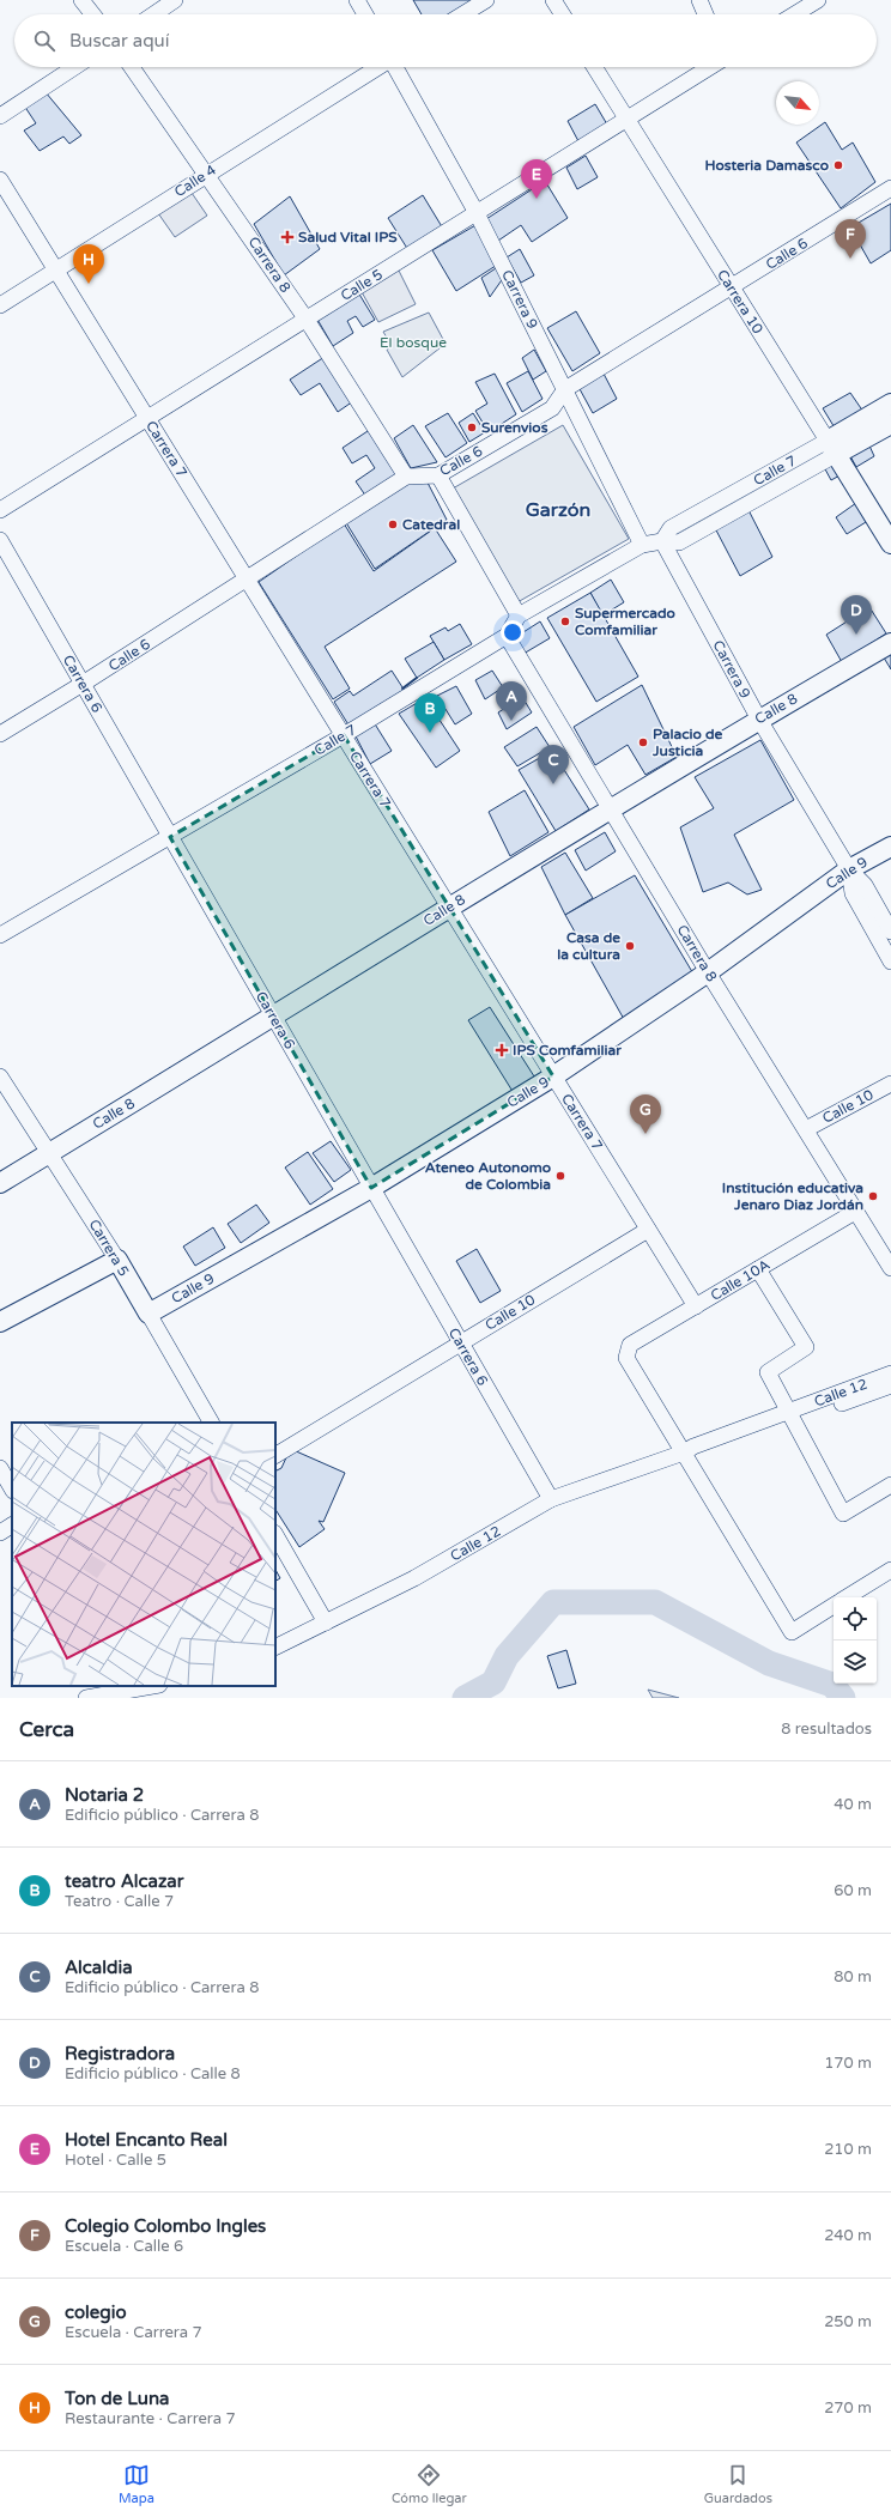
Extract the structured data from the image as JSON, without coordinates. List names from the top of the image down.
{
  "streets": {
    "main road": [
      "Carrera 10",
      "Calle 7",
      "Calle 8",
      "Calle 9",
      "Carrera 5"
    ],
    "street": [
      "Calle 4",
      "Calle 6",
      "Carrera 8",
      "Calle 5",
      "Carrera 9",
      "Carrera 7",
      "Carrera 6",
      "Calle 10",
      "Calle 10A",
      "Calle 12"
    ]
  },
  "crossings": [
    ["Calle 4", "Carrera 8"],
    ["Calle 4", "Carrera 7"],
    ["Calle 6", "Carrera 8"],
    ["Calle 6", "Carrera 9"],
    ["Calle 6", "Carrera 10"],
    ["Calle 6", "Carrera 7"],
    ["Calle 6", "Carrera 6"],
    ["Carrera 8", "Calle 5"],
    ["Carrera 8", "Calle 7"],
    ["Carrera 8", "Calle 8"],
    ["Carrera 8", "Calle 9"],
    ["Carrera 8", "Calle 10"],
    ["Carrera 8", "Calle 10A"],
    ["Calle 5", "Carrera 9"],
    ["Calle 5", "Carrera 10"],
    ["Calle 5", "Carrera 7"],
    ["Carrera 9", "Calle 7"],
    ["Carrera 9", "Calle 8"],
    ["Carrera 9", "Calle 9"],
    ["Carrera 10", "Calle 7"],
    ["Carrera 7", "Calle 7"],
    ["Carrera 7", "Calle 8"],
    ["Carrera 7", "Calle 9"],
    ["Carrera 7", "Calle 10"],
    ["Carrera 7", "Calle 10A"],
    ["Calle 7", "Carrera 6"],
    ["Carrera 6", "Calle 8"],
    ["Carrera 6", "Calle 9"],
    ["Carrera 6", "Calle 10"],
    ["Carrera 6", "Calle 12"],
    ["Calle 8", "Carrera 5"],
    ["Calle 9", "Carrera 5"],
    ["Calle 10A", "Calle 12"]
  ],
  "districts": ["Garzón"],
  "parks": ["El bosque"],
  "places": {
    "other": [
      "Hosteria Damasco",
      "Surenvios",
      "Catedral",
      "Supermercado Comfamiliar",
      "Palacio de Justicia",
      "Casa de la cultura",
      "Ateneo Autonomo de Colombia",
      "Institución educativa Jenaro Diaz Jordán"
    ],
    "health": ["Salud Vital IPS", "IPS Comfamiliar"]
  },
  "north": "bottom right",
  "page": {
    "search": "Buscar aquí",
    "pins": [
      "E",
      "F",
      "H",
      "D",
      "A",
      "B",
      "C",
      "G"
    ],
    "heading": ["Cerca", "8 resultados"],
    "list": [
      {
        "mark": "A",
        "name": "Notaria 2",
        "note": "Edificio público · Carrera 8",
        "value": "40 m"
      },
      {
        "mark": "B",
        "name": "teatro Alcazar",
        "note": "Teatro · Calle 7",
        "value": "60 m"
      },
      {
        "mark": "C",
        "name": "Alcaldia",
        "note": "Edificio público · Carrera 8",
        "value": "80 m"
      },
      {
        "mark": "D",
        "name": "Registradora",
        "note": "Edificio público · Calle 8",
        "value": "170 m"
      },
      {
        "mark": "E",
        "name": "Hotel Encanto Real",
        "note": "Hotel · Calle 5",
        "value": "210 m"
      },
      {
        "mark": "F",
        "name": "Colegio Colombo Ingles",
        "note": "Escuela · Calle 6",
        "value": "240 m"
      },
      {
        "mark": "G",
        "name": "colegio",
        "note": "Escuela · Carrera 7",
        "value": "250 m"
      },
      {
        "mark": "H",
        "name": "Ton de Luna",
        "note": "Restaurante · Carrera 7",
        "value": "270 m"
      }
    ],
    "nav": ["Mapa", "Cómo llegar", "Guardados"]
  }
}
